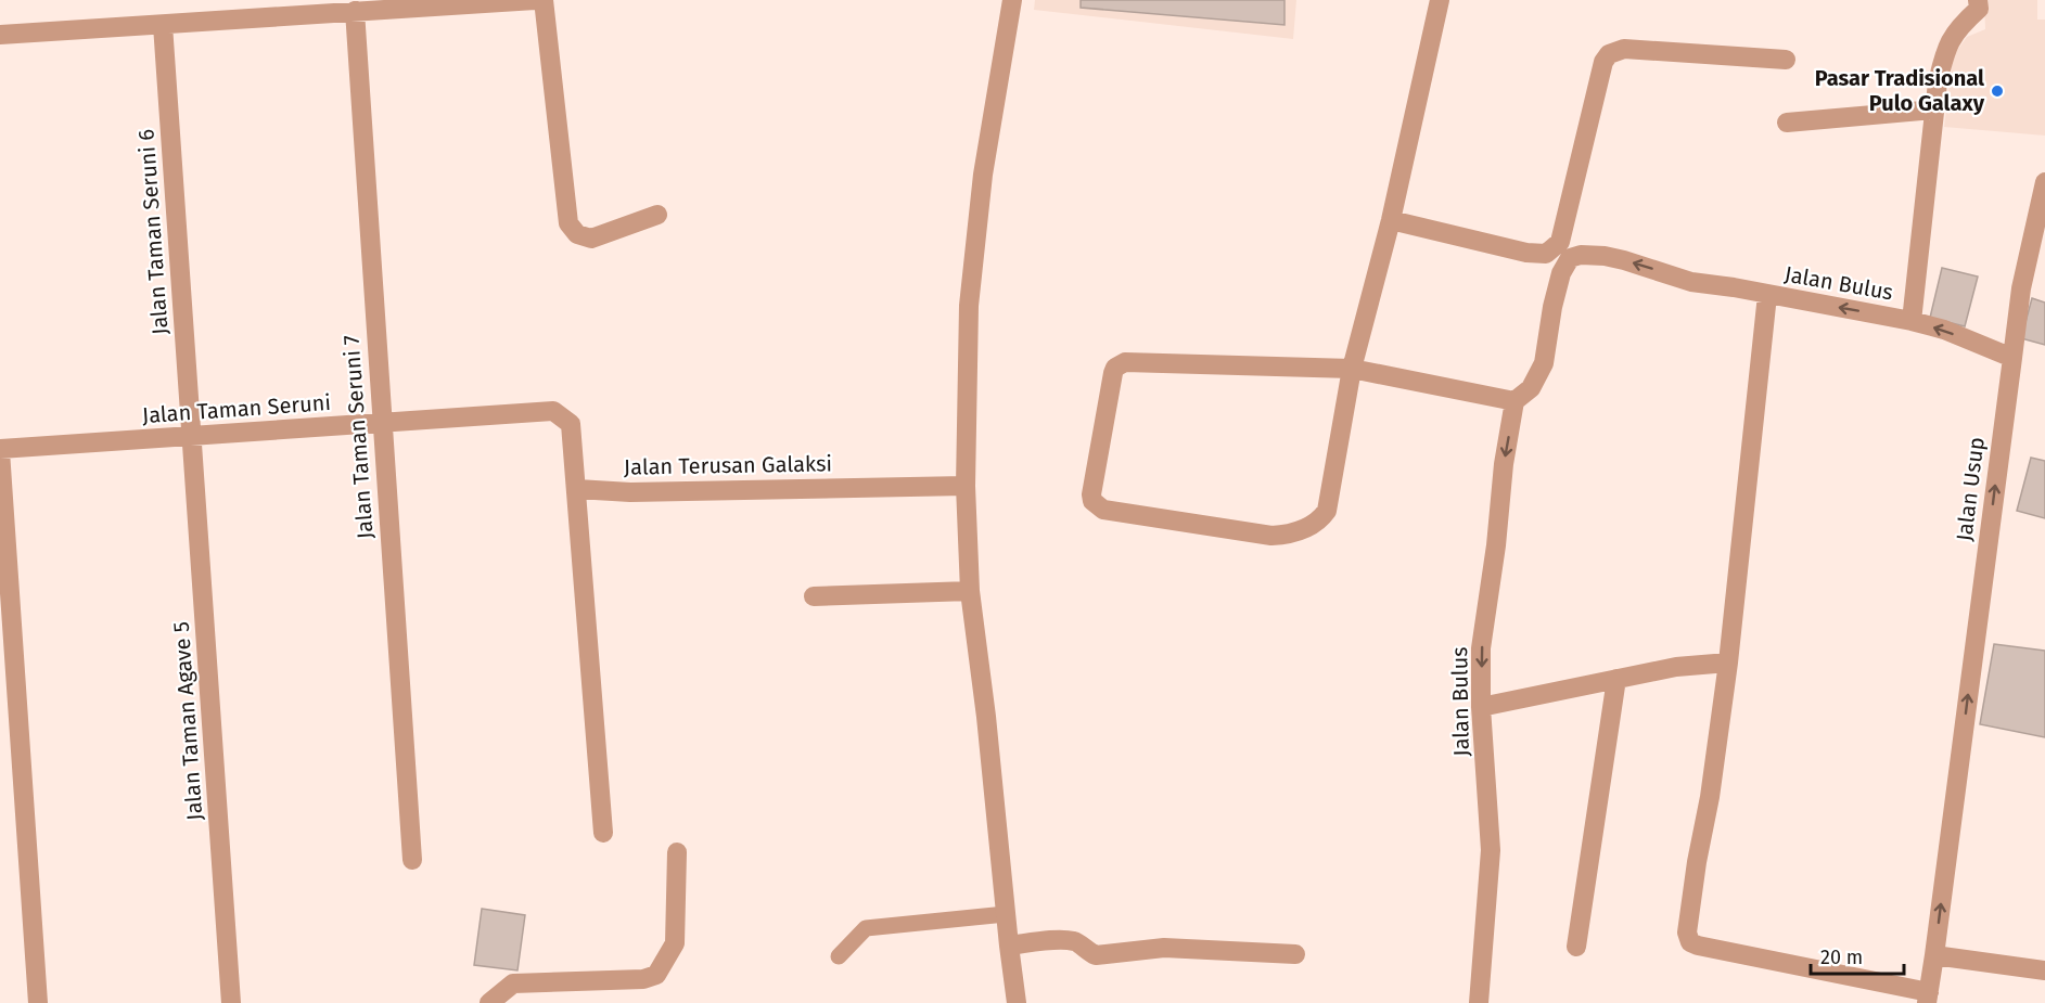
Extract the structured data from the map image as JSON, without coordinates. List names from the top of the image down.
{
  "streets": {
    "street": [
      "Jalan Taman Seruni 6",
      "Jalan Bulus",
      "Jalan Taman Seruni",
      "Jalan Taman Seruni 7",
      "Jalan Terusan Galaksi",
      "Jalan Usup",
      "Jalan Taman Agave 5"
    ]
  },
  "crossings": [
    ["Jalan Taman Seruni 6", "Jalan Taman Seruni"],
    ["Jalan Taman Seruni 6", "Jalan Taman Agave 5"],
    ["Jalan Taman Seruni", "Jalan Taman Seruni 7"],
    ["Jalan Taman Seruni", "Jalan Terusan Galaksi"],
    ["Jalan Taman Seruni", "Jalan Taman Agave 5"]
  ],
  "one_way": ["Jalan Usup"],
  "places": ["Pasar Tradisional Pulo Galaxy"],
  "scale_bar": "20 m"
}
